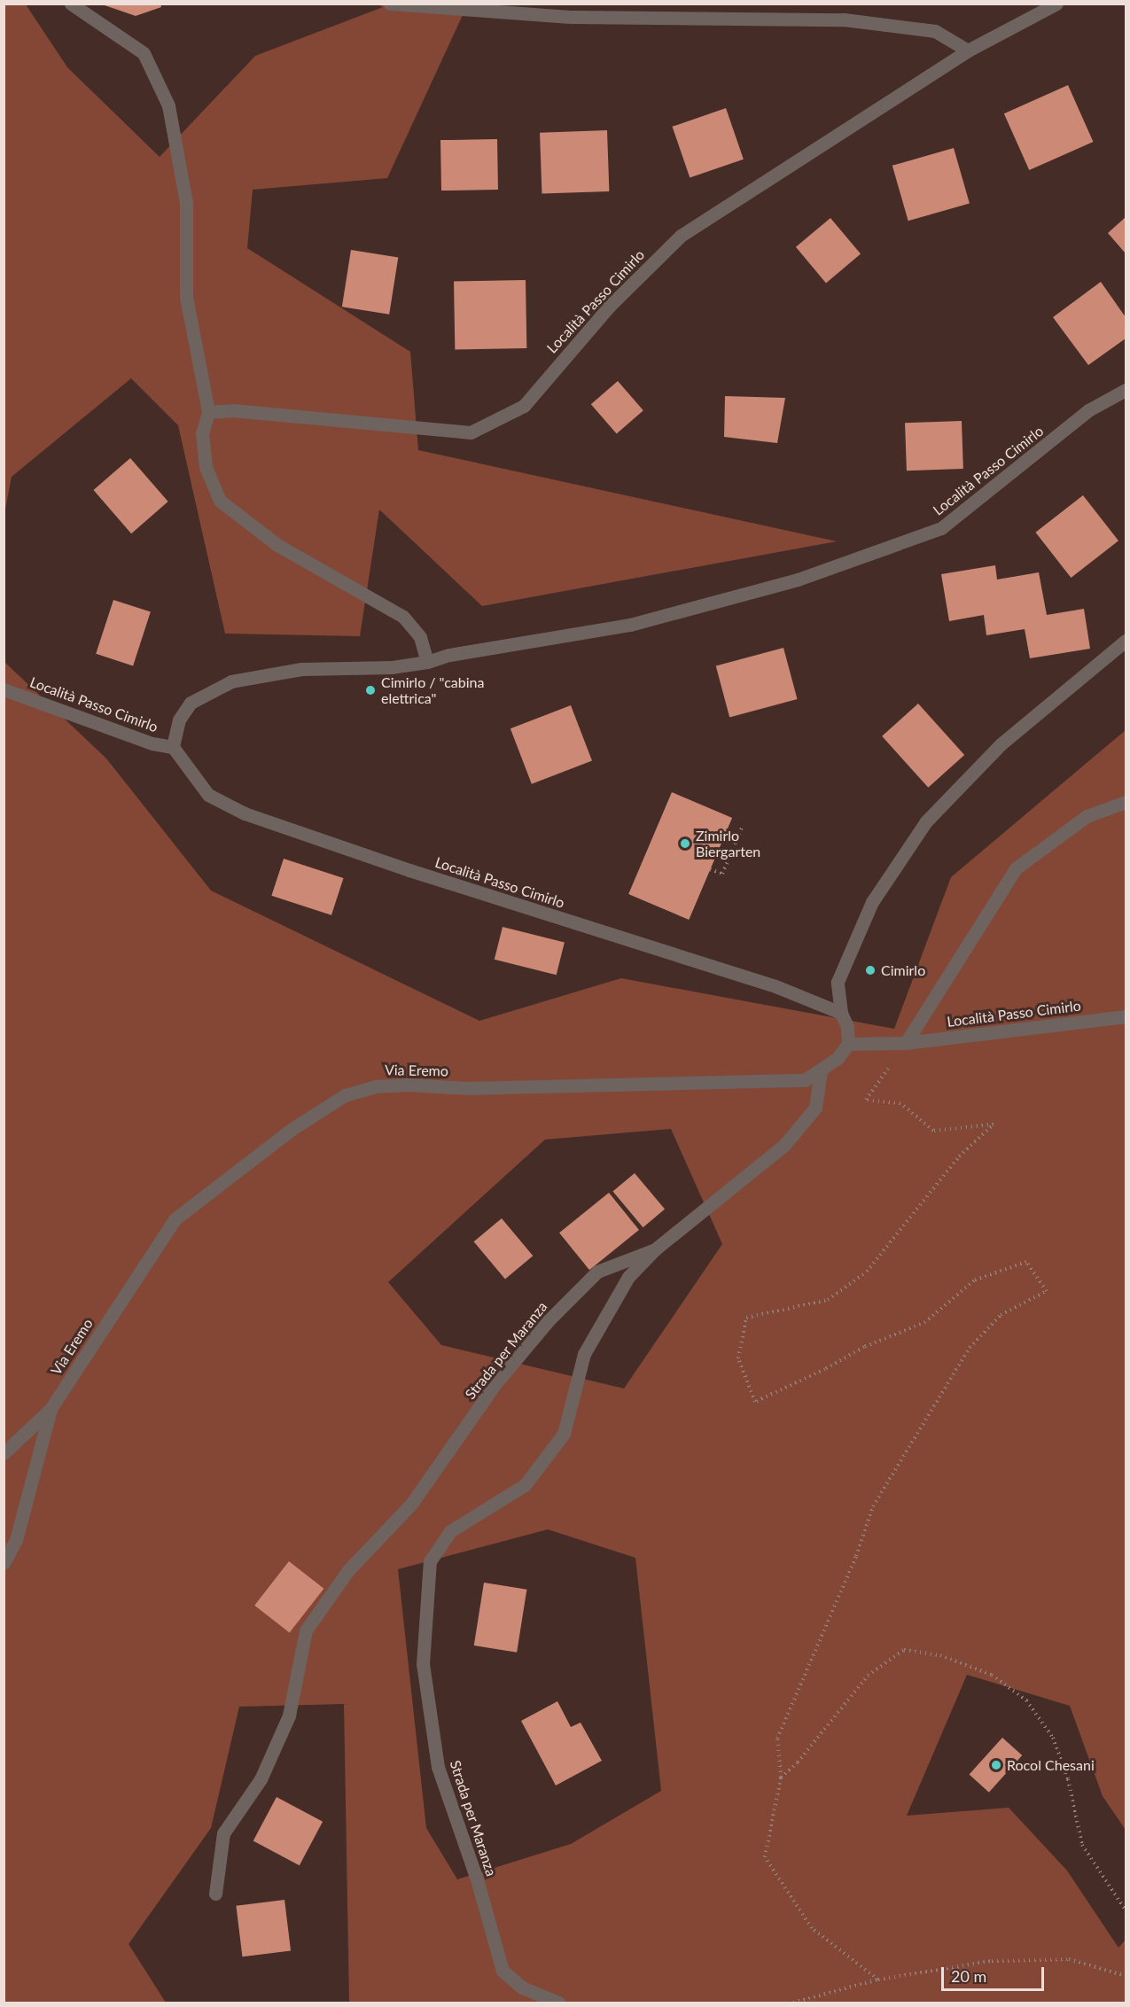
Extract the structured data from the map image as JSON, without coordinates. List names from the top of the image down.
{
  "streets": {
    "street": ["Località Passo Cimirlo", "Via Eremo", "Strada per Maranza"]
  },
  "crossings": [
    ["Località Passo Cimirlo", "Via Eremo"],
    ["Via Eremo", "Strada per Maranza"]
  ],
  "places": [
    "Cimirlo / \"cabina elettrica\"",
    "Zimirlo Biergarten",
    "Cimirlo",
    "Rocol Chesani"
  ],
  "scale_bar": "20 m"
}
